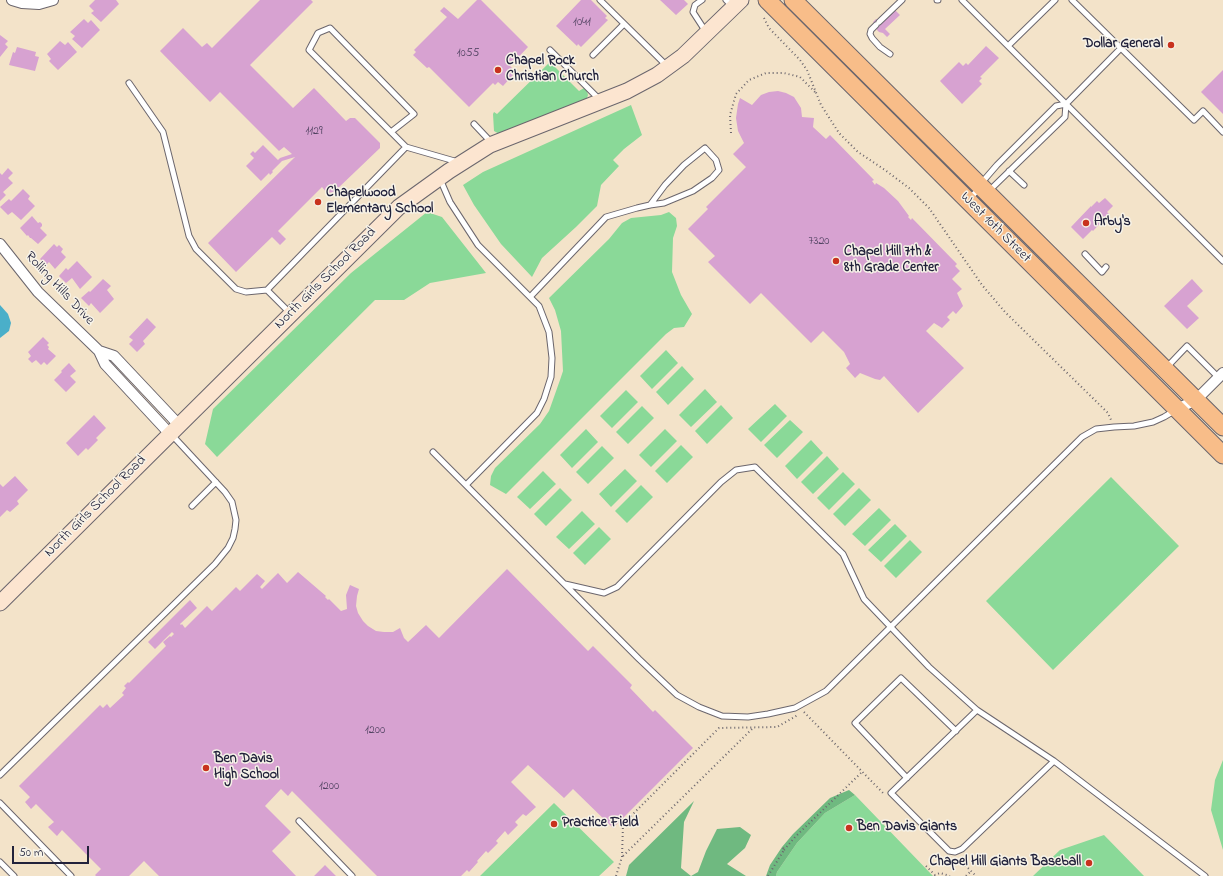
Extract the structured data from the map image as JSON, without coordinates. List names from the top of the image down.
{
  "streets": {
    "main road": ["West 10th Street", "North Girls School Road"],
    "street": ["Rolling Hills Drive"]
  },
  "crossings": [
    ["North Girls School Road", "Rolling Hills Drive"]
  ],
  "places": [
    "Dollar General",
    "Chapel Rock Christian Church",
    "Chapelwood Elementary School",
    "Arby's",
    "Chapel Hill 7th & 8th Grade Center",
    "Ben Davis High School",
    "Practice Field",
    "Ben Davis Giants",
    "Chapel Hill Giants Baseball"
  ],
  "house_numbers": [
    "1041",
    "1055",
    "1129",
    "7320",
    "1200",
    "1200"
  ],
  "scale_bar": "50 m"
}
